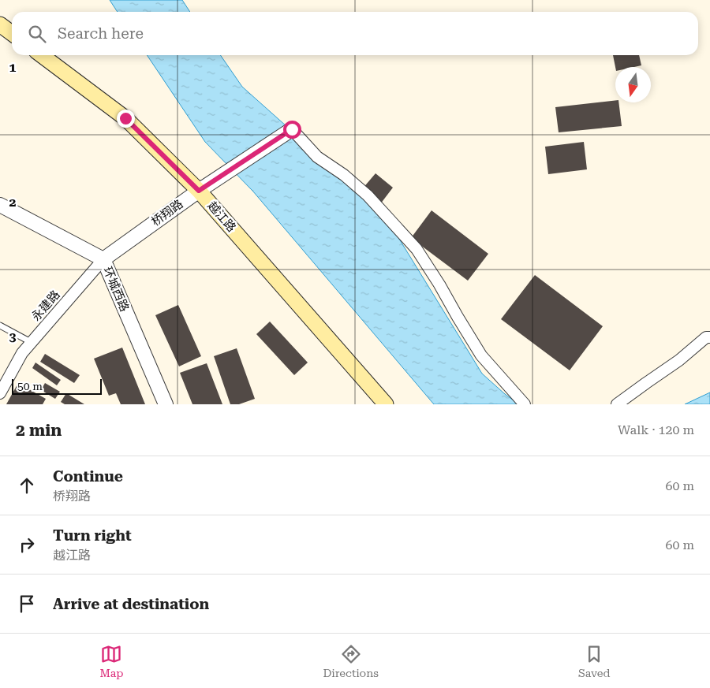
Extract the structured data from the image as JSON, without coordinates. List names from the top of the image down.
{
  "streets": {
    "main road": ["越江路"],
    "street": ["桥翔路", "环城西路", "永建路"]
  },
  "crossings": [
    ["桥翔路", "越江路"],
    ["桥翔路", "环城西路"],
    ["桥翔路", "永建路"],
    ["环城西路", "永建路"]
  ],
  "scale_bar": "50 m",
  "north": "bottom",
  "page": {
    "search": "Search here",
    "scale": "50 m",
    "heading": ["2 min", "Walk · 120 m"],
    "list": [
      ["Continue", "桥翔路", "60 m"],
      ["Turn right", "越江路", "60 m"],
      "Arrive at destination"
    ],
    "nav": ["Map", "Directions", "Saved"]
  },
  "grid": {
    "rows": ["1", "2", "3"]
  }
}
